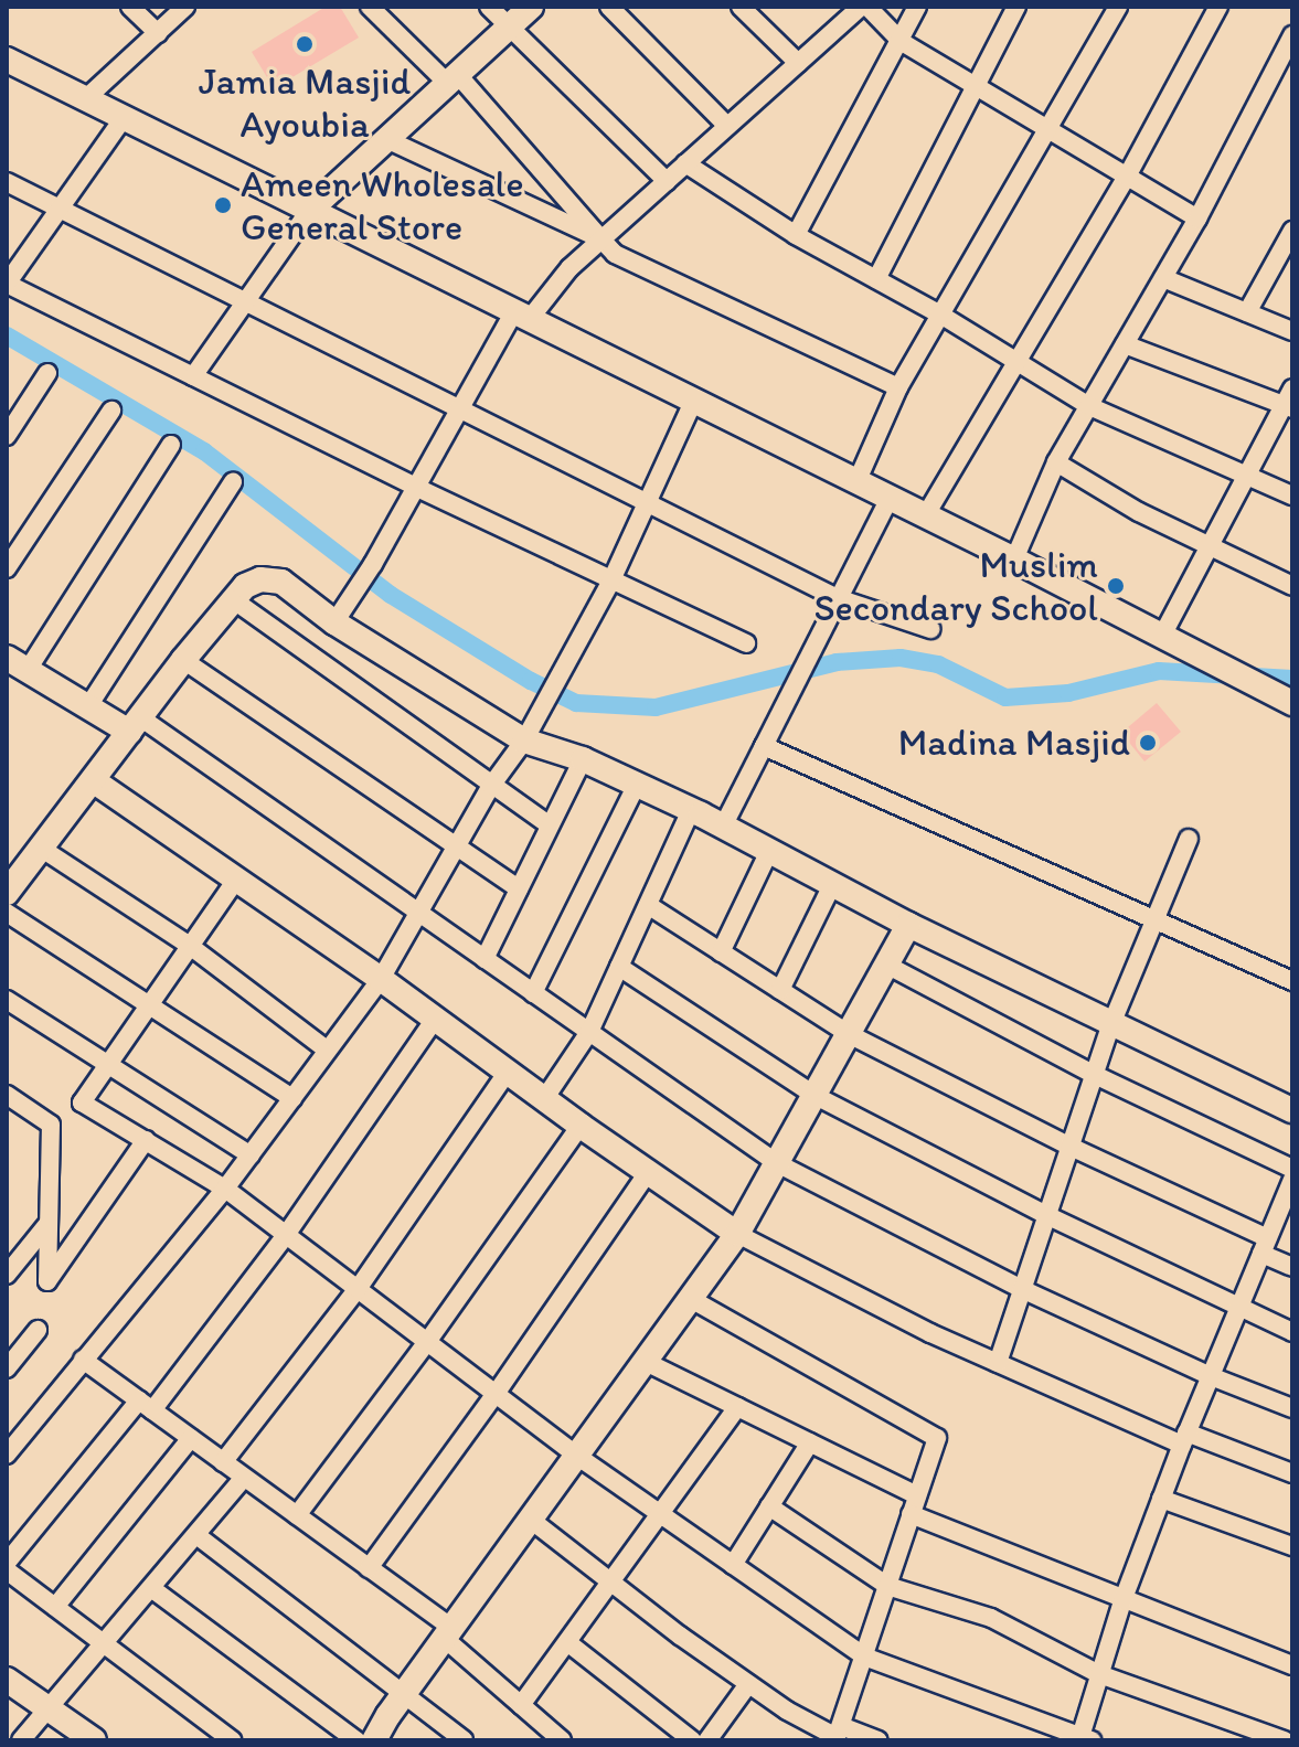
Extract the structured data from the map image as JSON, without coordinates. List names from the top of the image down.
{
  "places": [
    "Jamia Masjid Ayoubia",
    "Ameen Wholesale General Store",
    "Muslim Secondary School",
    "Madina Masjid"
  ]
}
